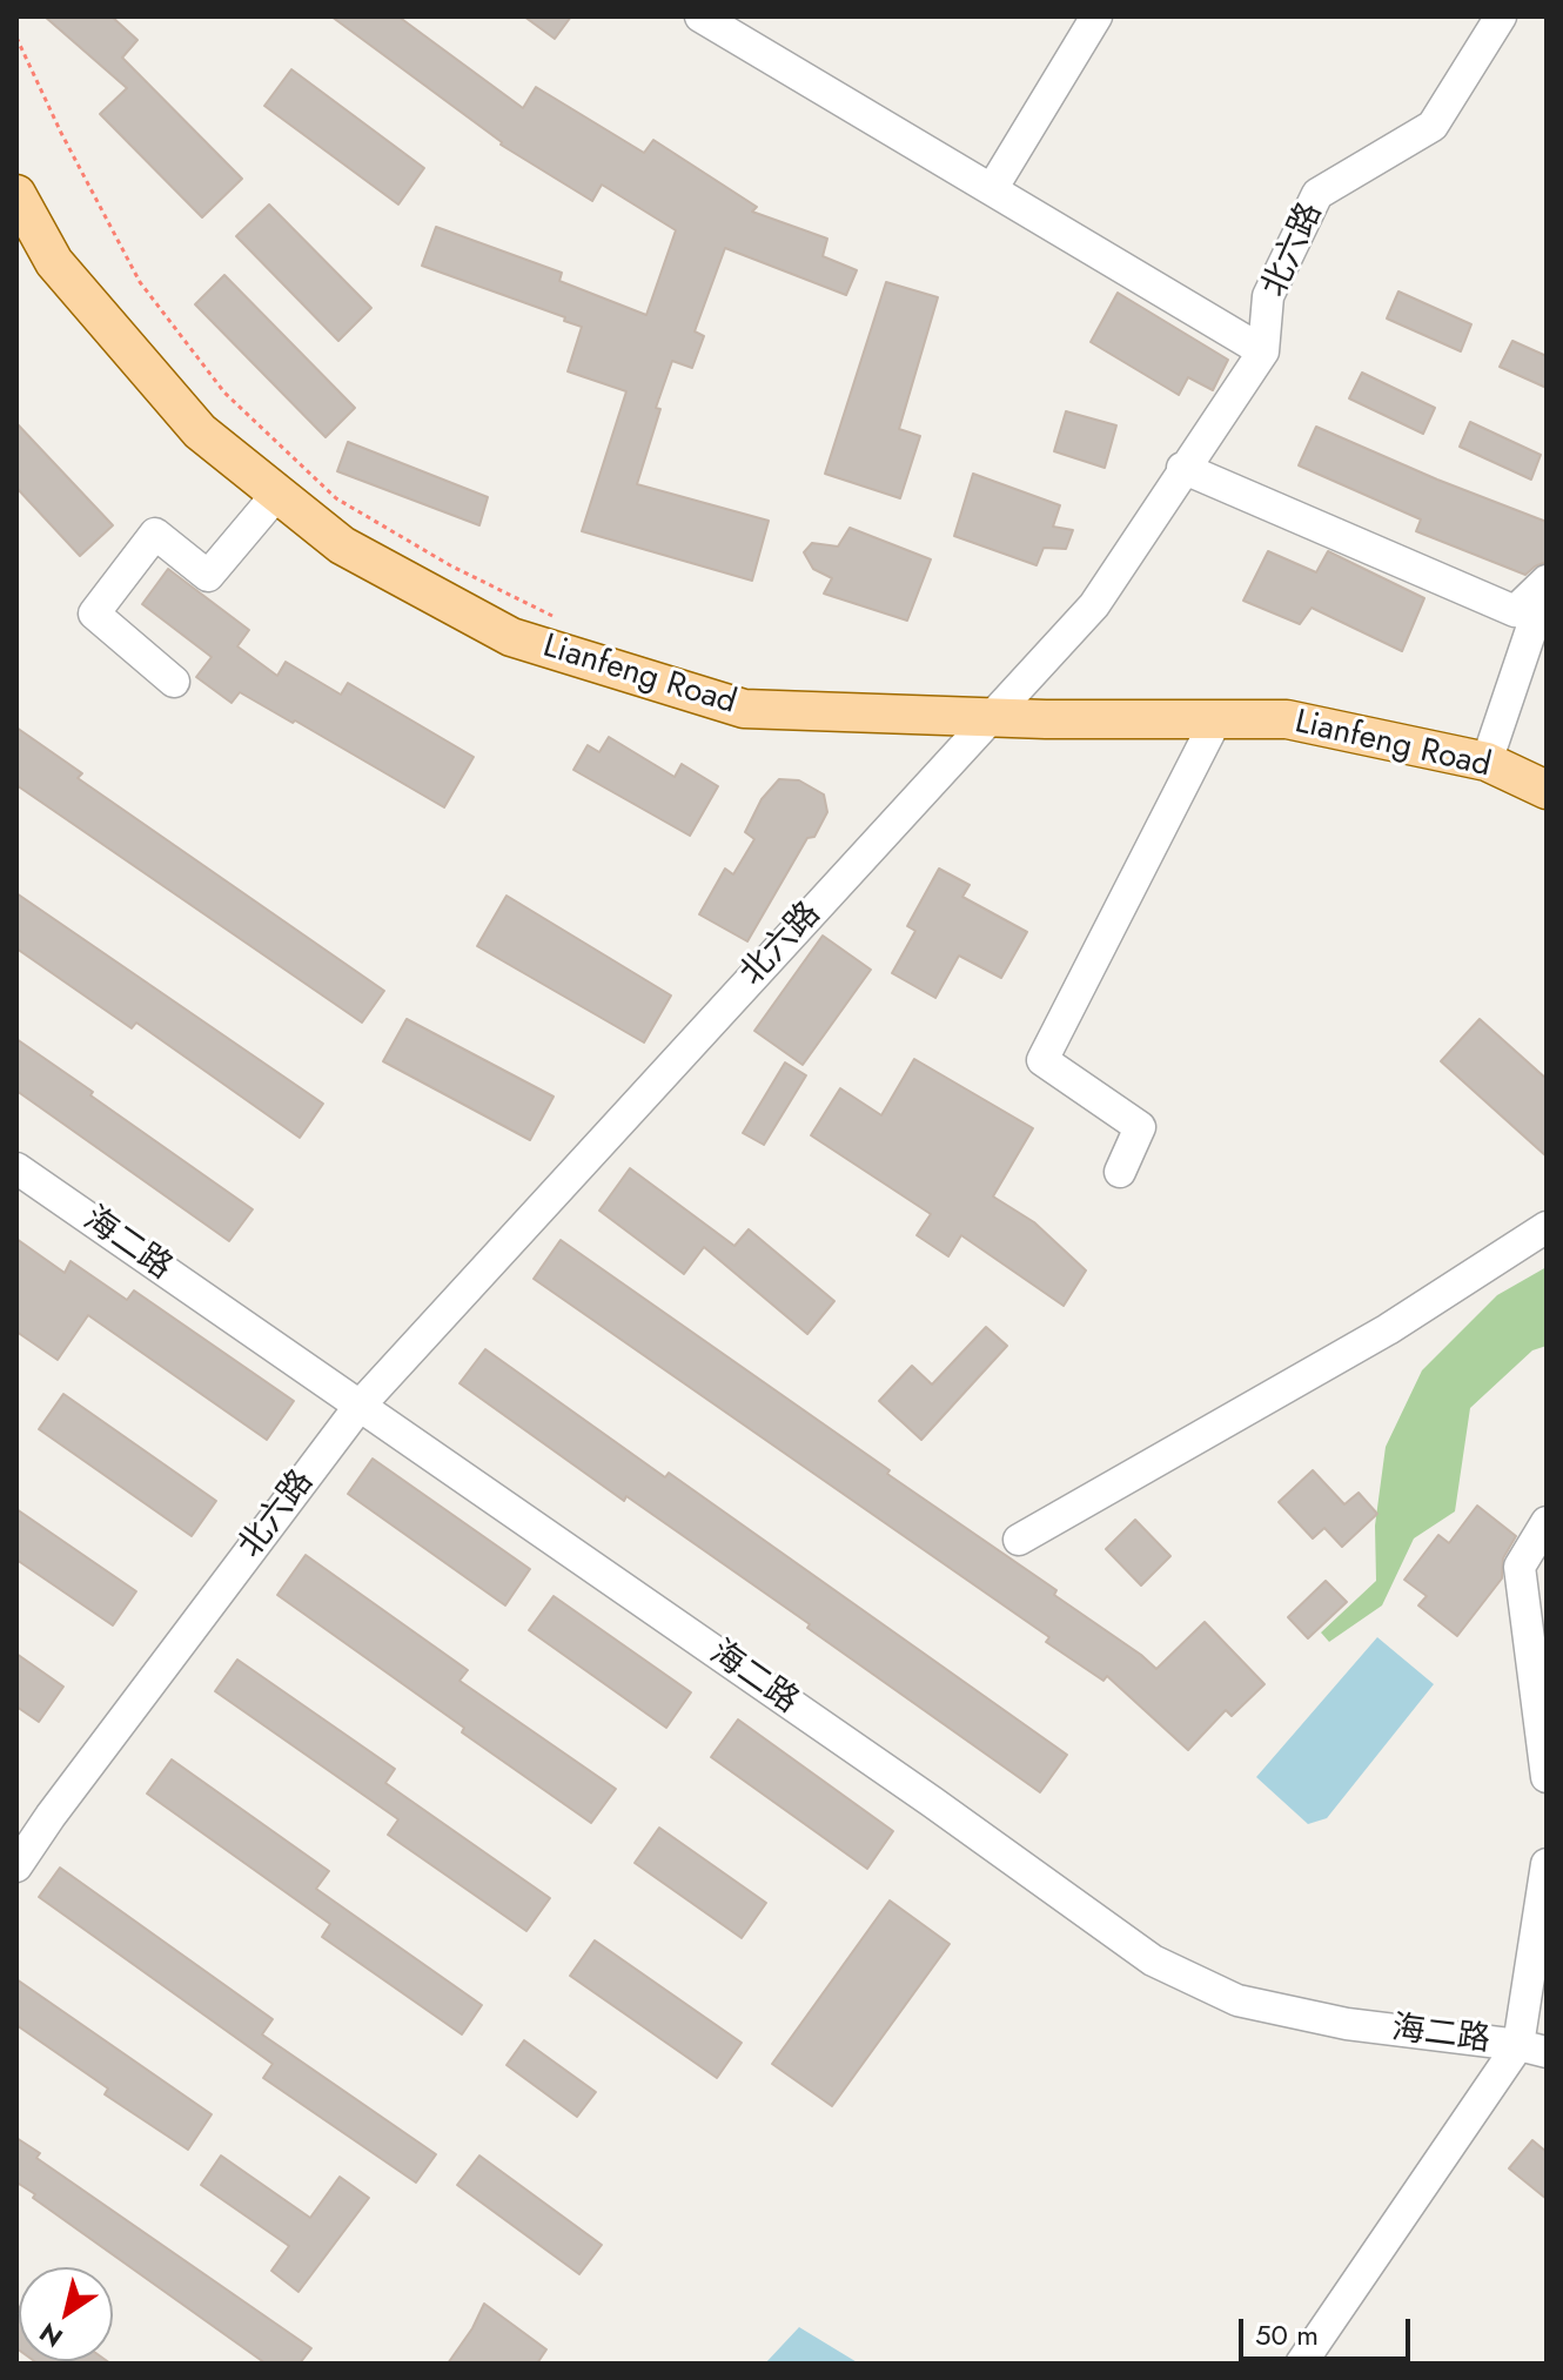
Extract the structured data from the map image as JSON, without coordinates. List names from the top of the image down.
{
  "streets": {
    "main road": ["Lianfeng Road"],
    "street": ["北六路", "海二路"]
  },
  "crossings": [
    ["北六路", "Lianfeng Road"],
    ["北六路", "海二路"]
  ],
  "scale_bar": "50 m",
  "north": "bottom left"
}
